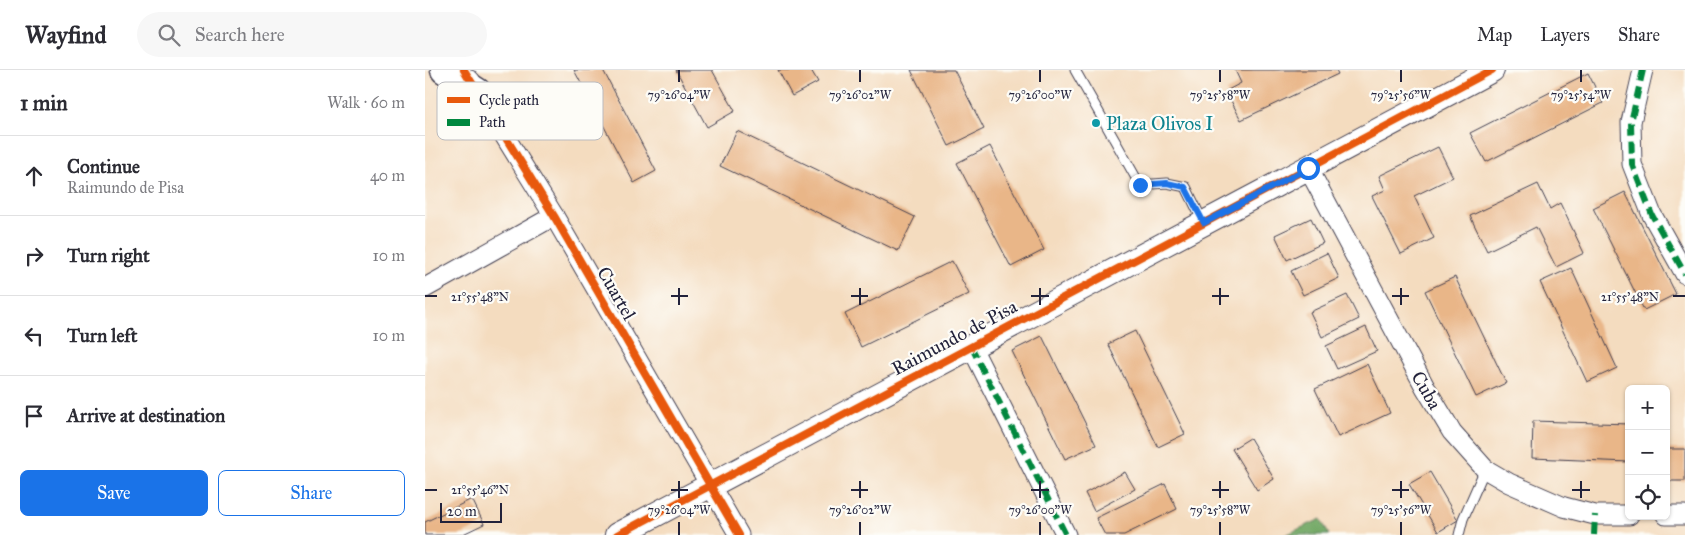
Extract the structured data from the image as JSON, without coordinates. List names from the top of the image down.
{
  "streets": {
    "street": ["Cuartel", "Raimundo de Pisa", "Cuba"]
  },
  "crossings": [
    ["Cuartel", "Raimundo de Pisa"],
    ["Raimundo de Pisa", "Cuba"]
  ],
  "places": ["Plaza Olivos I"],
  "legend": ["Cycle path", "Path"],
  "scale_bar": "20 m",
  "page": {
    "header": "Wayfind",
    "search": "Search here",
    "nav": ["Map", "Layers", "Share"],
    "heading": ["1 min", "Walk · 60 m"],
    "list": [
      ["Continue", "Raimundo de Pisa", "40 m"],
      ["Turn right", "10 m"],
      ["Turn left", "10 m"],
      "Arrive at destination"
    ],
    "map_buttons": ["+", "−"],
    "buttons": ["Save", "Share"],
    "scale": "20 m"
  },
  "coordinates": [
    "79°26'04\"W",
    "79°26'02\"W",
    "79°26'00\"W",
    "79°25'58\"W",
    "79°25'56\"W",
    "79°25'54\"W",
    "21°55'48\"N",
    "21°55'46\"N"
  ]
}
